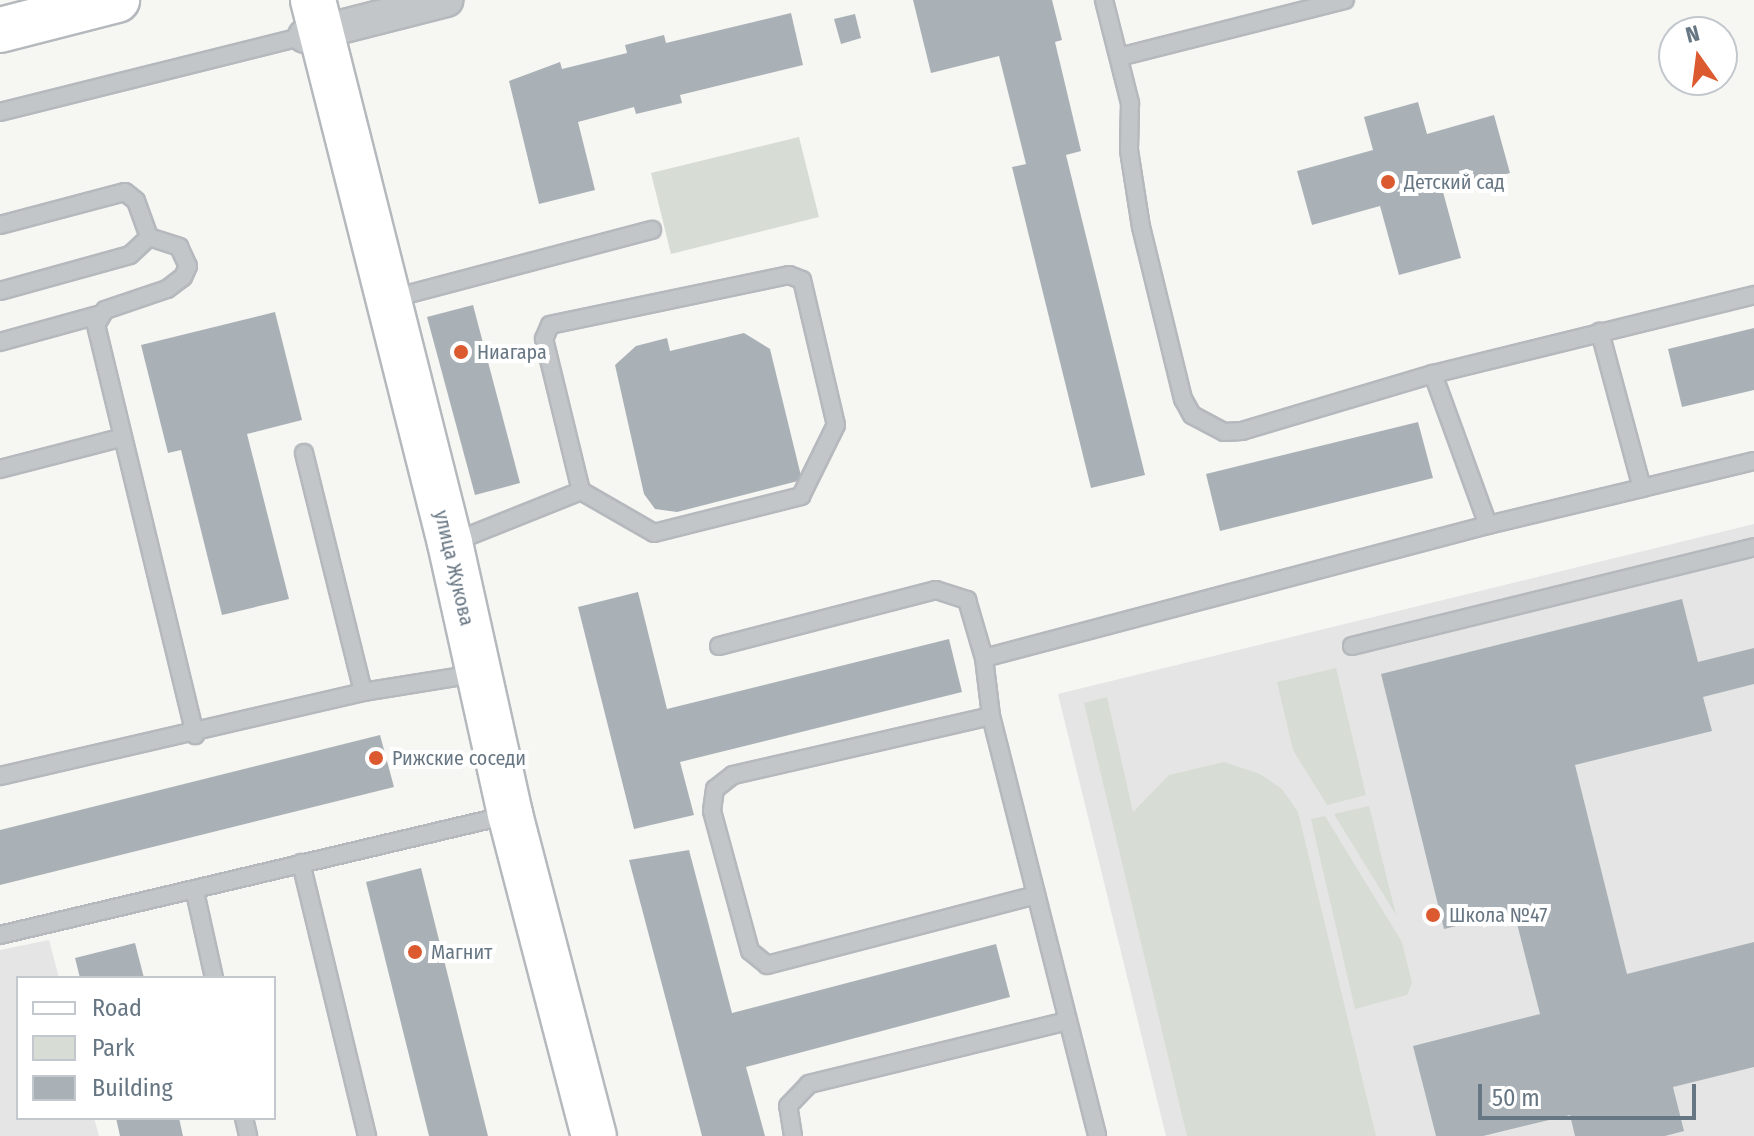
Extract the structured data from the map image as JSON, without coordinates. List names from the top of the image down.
{
  "streets": {
    "street": ["улица Жукова"]
  },
  "places": [
    "Детский сад",
    "Ниагара",
    "Рижские соседи",
    "Школа №47",
    "Магнит"
  ],
  "legend": ["Road", "Park", "Building"],
  "scale_bar": "50 m",
  "north": "top"
}
